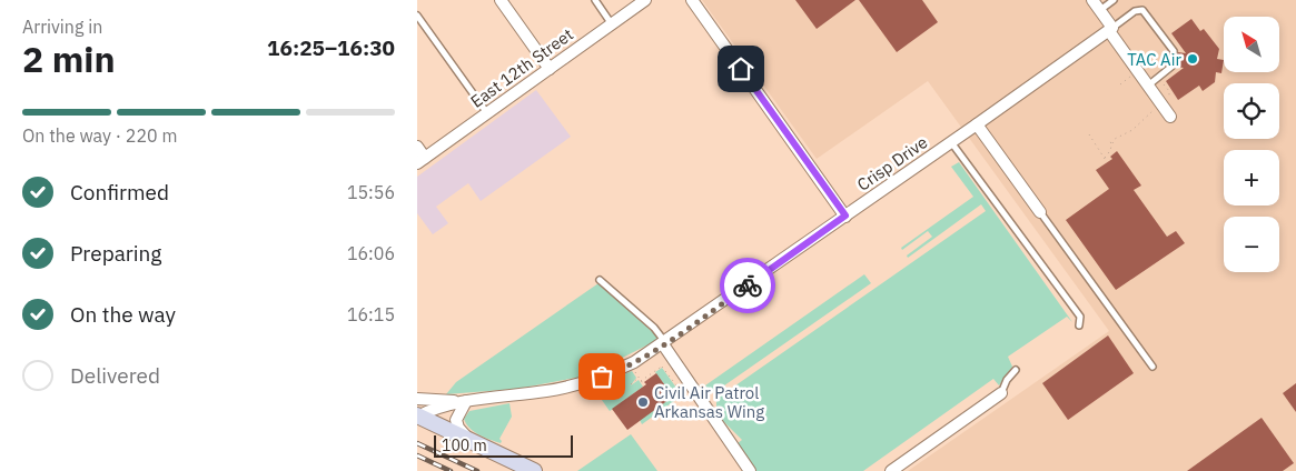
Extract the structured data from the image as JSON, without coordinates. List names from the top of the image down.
{
  "streets": {
    "street": ["East 12th Street", "Crisp Drive"]
  },
  "places": ["TAC Air", "Civil Air Patrol Arkansas Wing"],
  "scale_bar": "100 m",
  "north": "top left",
  "page": {
    "heading": ["2 min", "Arriving in", "16:25–16:30"],
    "map_buttons": ["+", "−"],
    "bar": "On the way · 220 m",
    "list": [
      ["Confirmed", "15:56"],
      ["Preparing", "16:06"],
      ["On the way", "16:15"],
      "Delivered"
    ],
    "scale": "100 m"
  }
}
